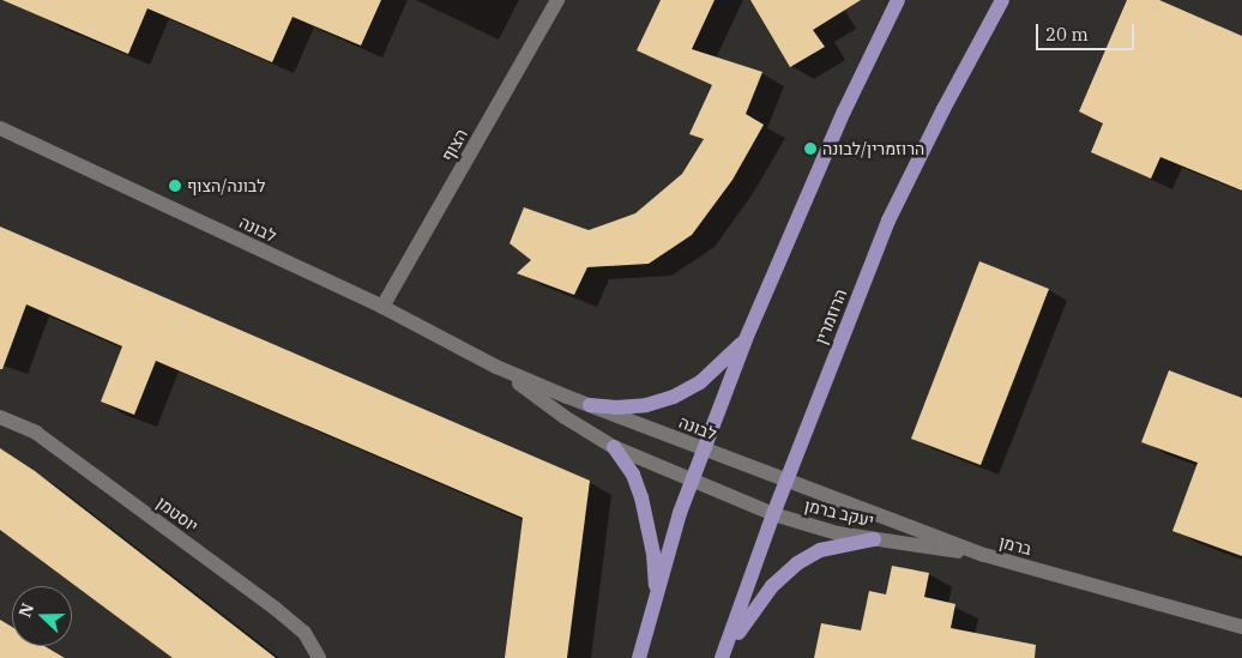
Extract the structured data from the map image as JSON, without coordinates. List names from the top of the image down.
{
  "streets": {
    "main road": ["הרוזמרין"],
    "street": [
      "הצוף",
      "לבונה",
      "יעקב ברמן",
      "יוסטמן",
      "ברמן"
    ]
  },
  "crossings": [
    ["הצוף", "לבונה"],
    ["לבונה", "הרוזמרין"],
    ["לבונה", "יעקב ברמן"],
    ["לבונה", "ברמן"],
    ["הרוזמרין", "יעקב ברמן"],
    ["הרוזמרין", "ברמן"],
    ["יעקב ברמן", "ברמן"]
  ],
  "places": ["הרוזמרין/לבונה", "לבונה/הצוף"],
  "scale_bar": "20 m",
  "north": "left"
}
